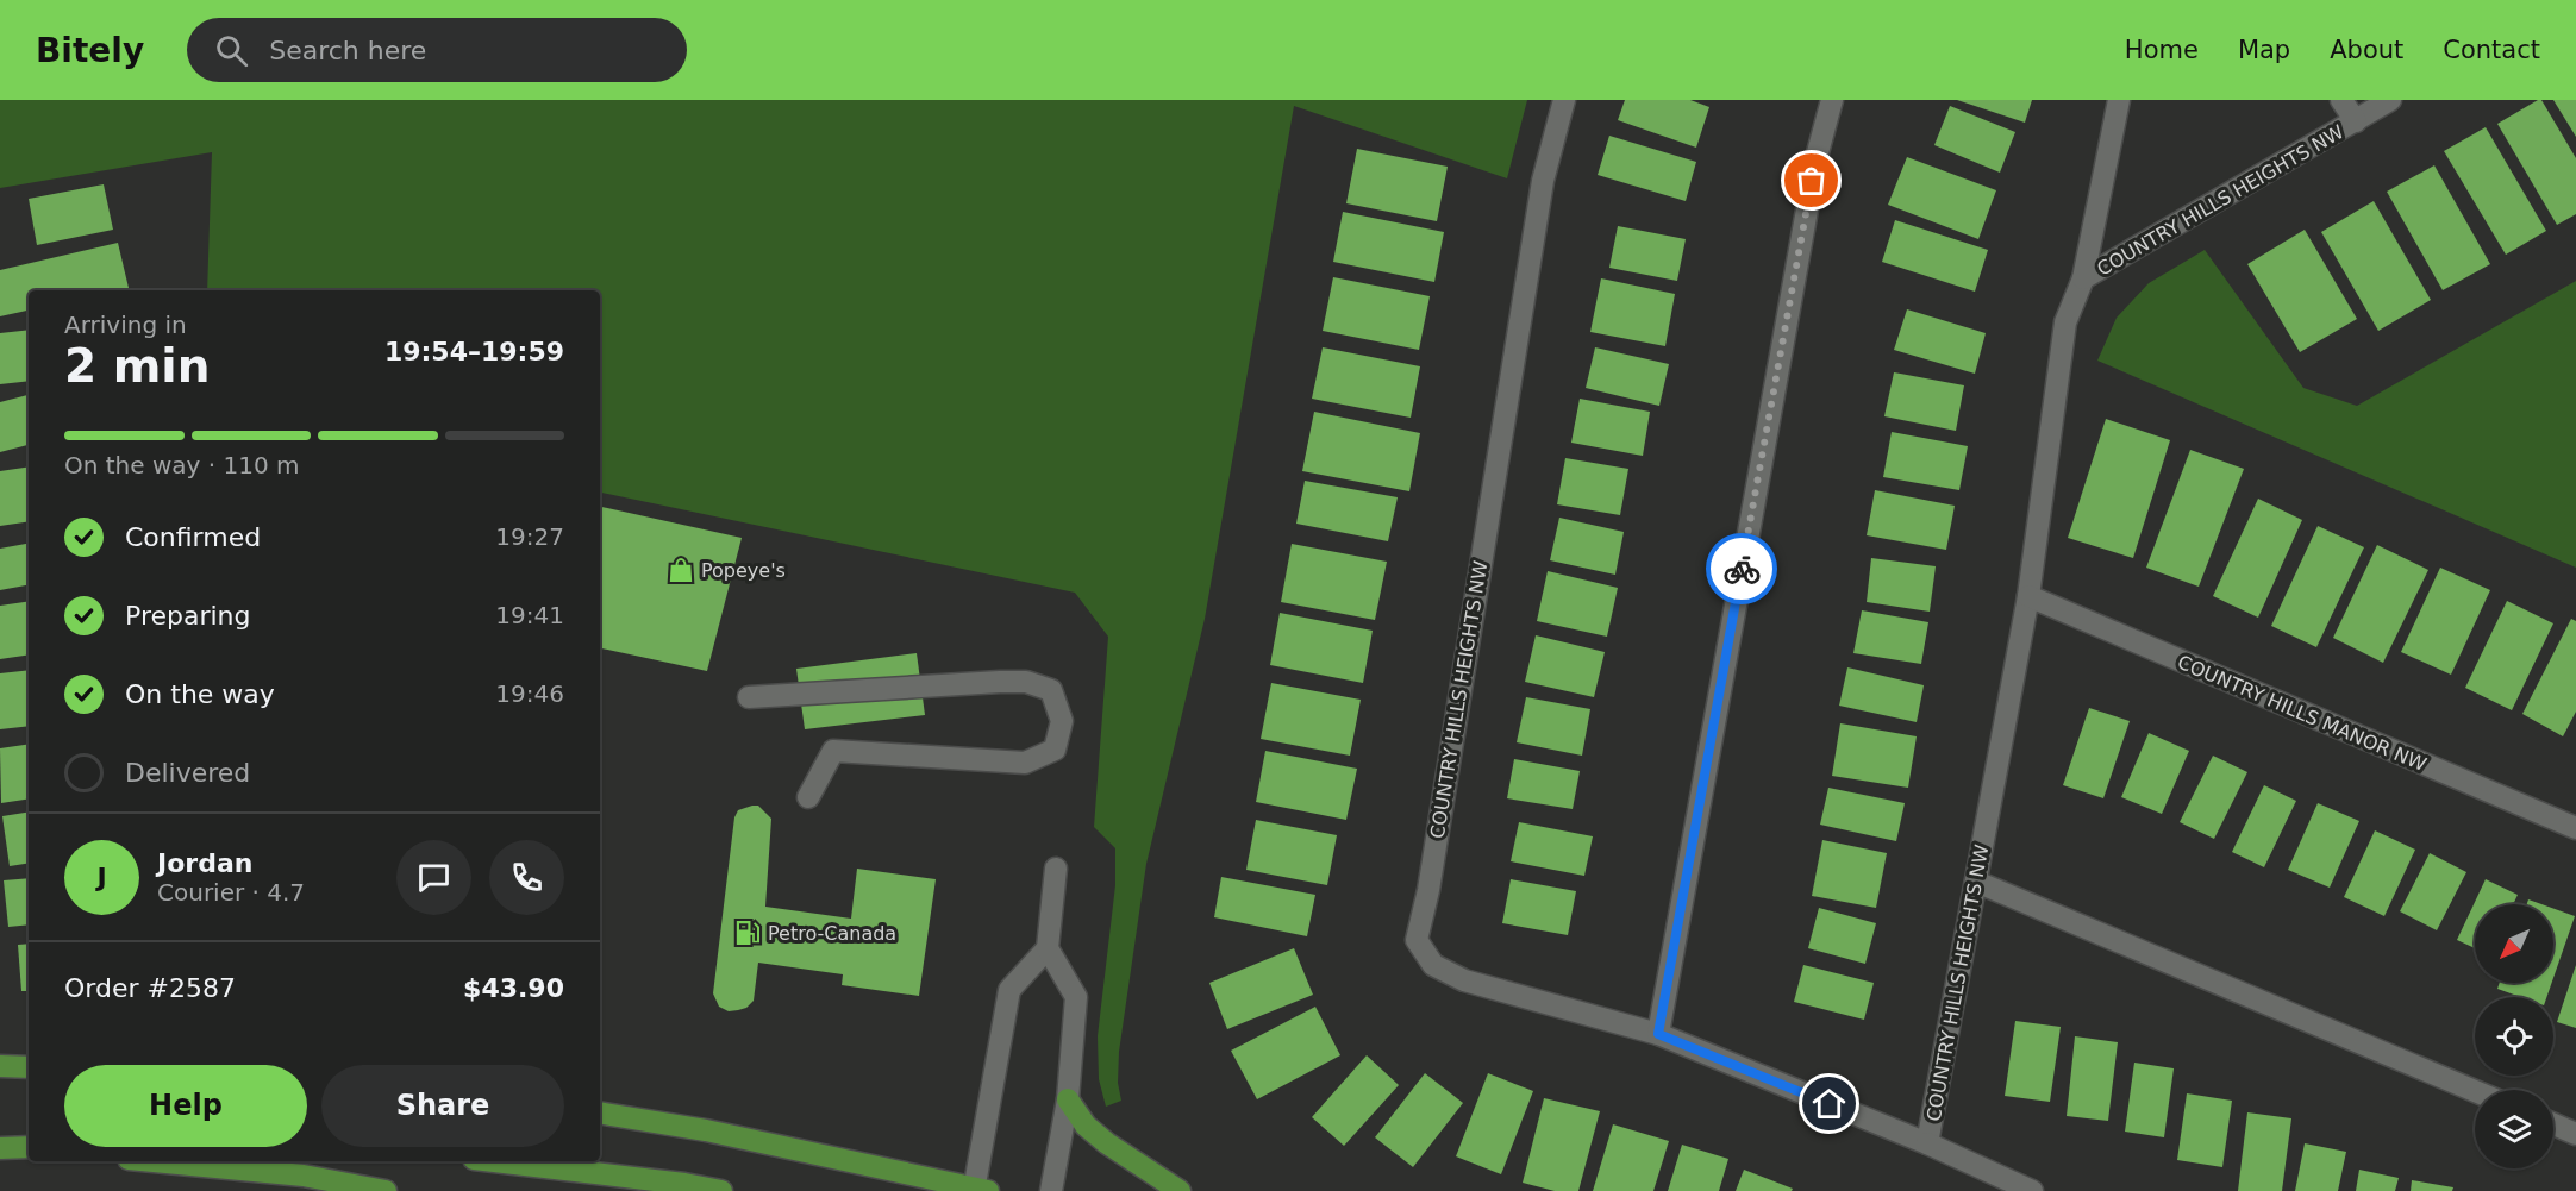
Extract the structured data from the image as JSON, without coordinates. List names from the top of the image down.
{
  "streets": {
    "street": ["COUNTRY HILLS HEIGHTS NW", "COUNTRY HILLS MANOR NW"]
  },
  "crossings": [
    ["COUNTRY HILLS HEIGHTS NW", "COUNTRY HILLS MANOR NW"]
  ],
  "places": {
    "shop": ["Popeye's"],
    "fuel station": ["Petro-Canada"]
  },
  "north": "bottom left",
  "page": {
    "header": "Bitely",
    "search": "Search here",
    "nav": [
      "Home",
      "Map",
      "About",
      "Contact"
    ],
    "heading": ["2 min", "Arriving in", "19:54–19:59"],
    "panel": [
      "Jordan",
      "Courier · 4.7",
      "Order #2587",
      "$43.90"
    ],
    "bar": "On the way · 110 m",
    "list": [
      ["Confirmed", "19:27"],
      ["Preparing", "19:41"],
      ["On the way", "19:46"],
      "Delivered"
    ],
    "round": "J",
    "buttons": ["Help", "Share"]
  }
}
